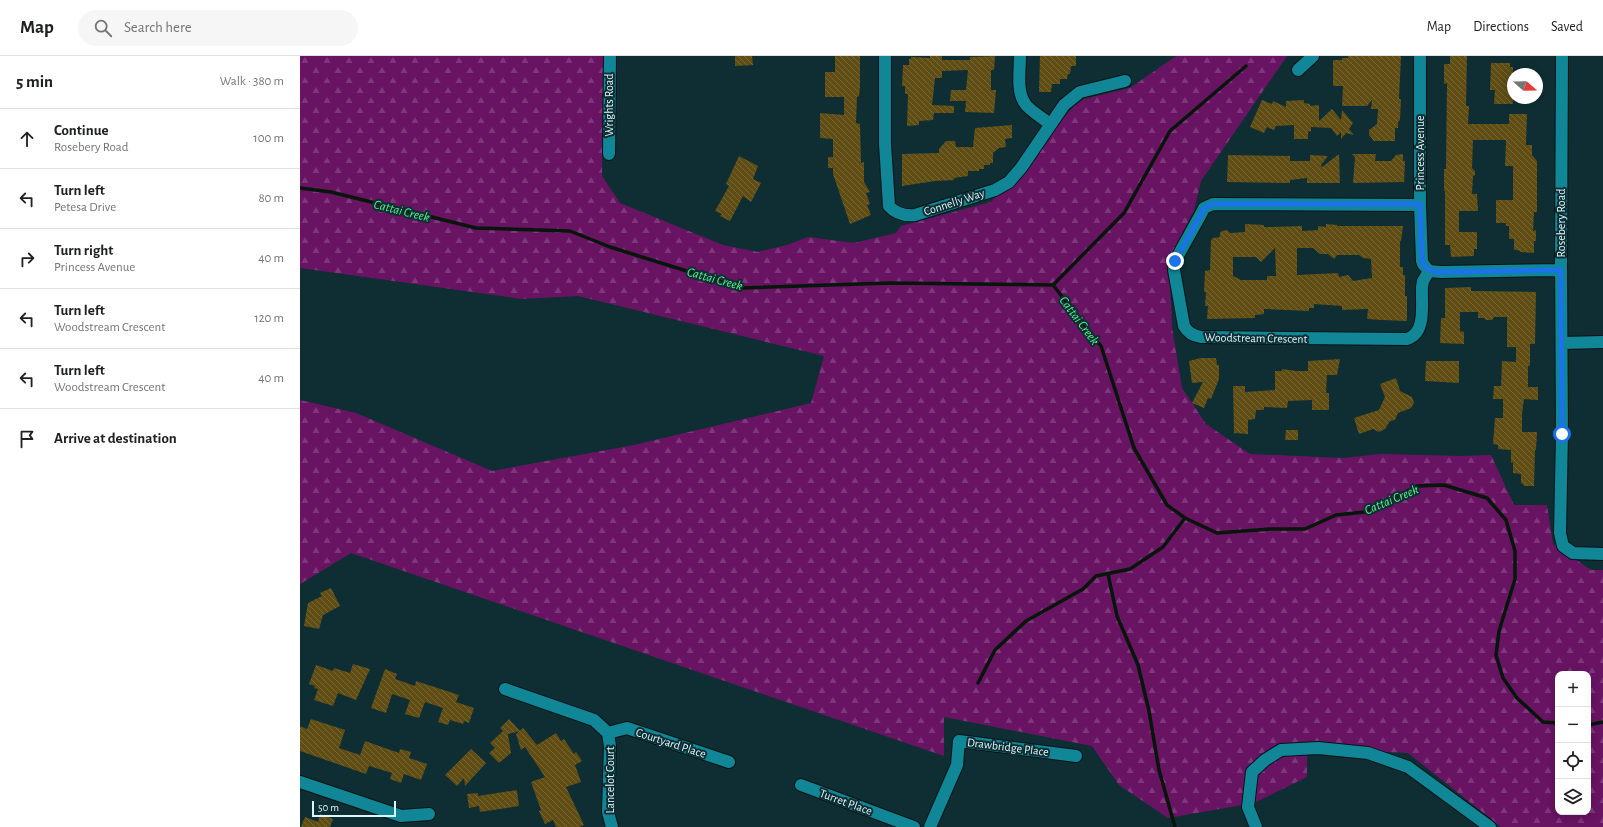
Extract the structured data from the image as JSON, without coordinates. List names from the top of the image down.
{
  "streets": {
    "street": [
      "Wrights Road",
      "Princess Avenue",
      "Connelly Way",
      "Rosebery Road",
      "Woodstream Crescent",
      "Courtyard Place",
      "Drawbridge Place",
      "Lancelot Court",
      "Turret Place"
    ]
  },
  "crossings": [
    ["Princess Avenue", "Woodstream Crescent"],
    ["Courtyard Place", "Lancelot Court"]
  ],
  "water": ["Cattai Creek"],
  "scale_bar": "50 m",
  "north": "right",
  "page": {
    "header": "Map",
    "search": "Search here",
    "nav": ["Map", "Directions", "Saved"],
    "heading": ["5 min", "Walk · 380 m"],
    "list": [
      ["Continue", "Rosebery Road", "100 m"],
      ["Turn left", "Petesa Drive", "80 m"],
      ["Turn right", "Princess Avenue", "40 m"],
      ["Turn left", "Woodstream Crescent", "120 m"],
      ["Turn left", "Woodstream Crescent", "40 m"],
      "Arrive at destination"
    ],
    "map_buttons": ["+", "−"],
    "scale": "50 m"
  }
}
